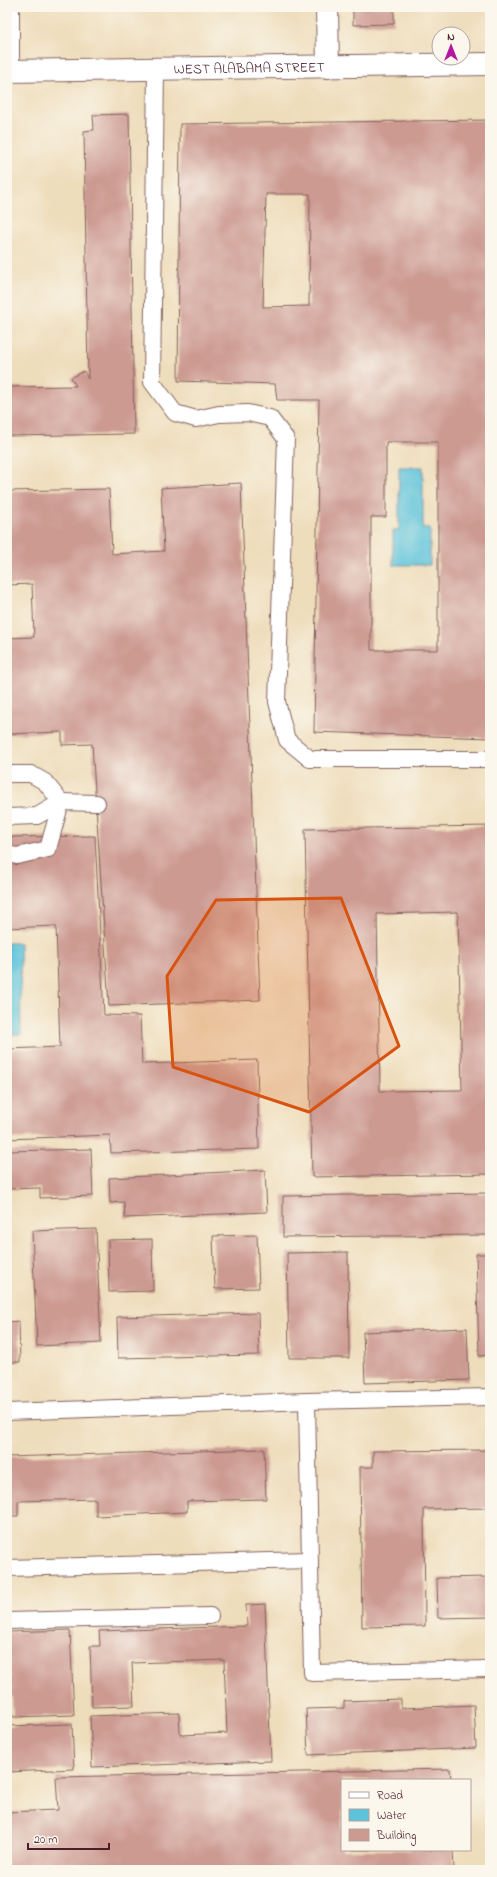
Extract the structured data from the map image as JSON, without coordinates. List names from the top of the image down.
{
  "streets": {
    "street": ["WEST ALABAMA STREET"]
  },
  "legend": ["Road", "Water", "Building"],
  "scale_bar": "20 m",
  "north": "top"
}
